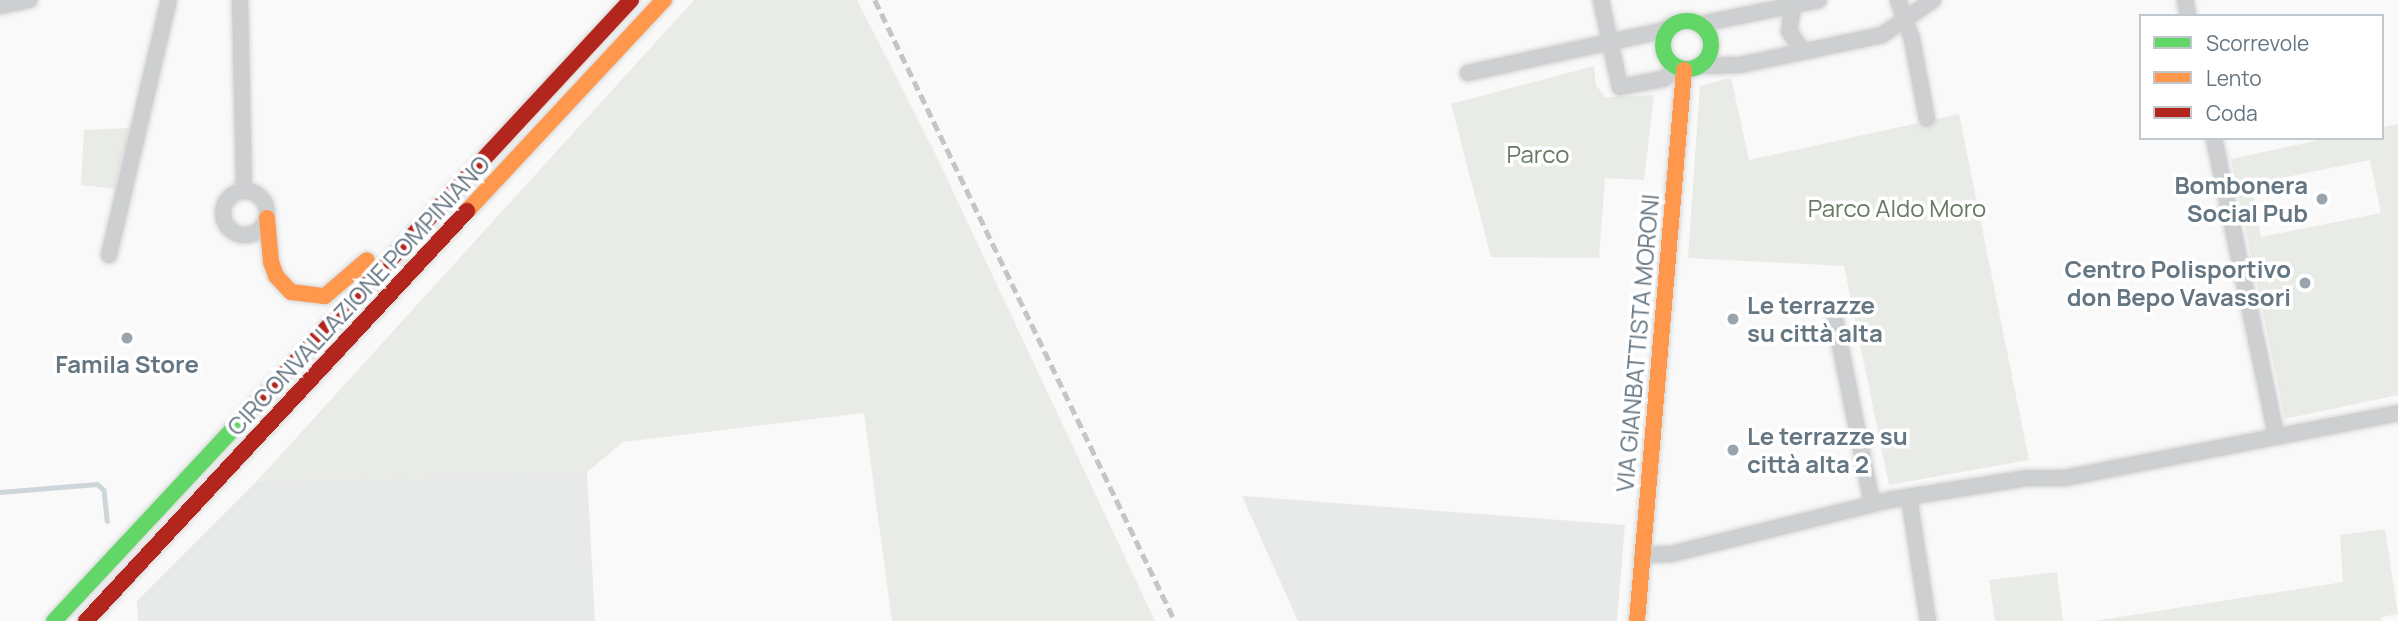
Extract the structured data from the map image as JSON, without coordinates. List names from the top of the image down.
{
  "streets": {
    "main road": ["CIRCONVALLAZIONE POMPINIANO", "VIA GIANBATTISTA MORONI"]
  },
  "parks": ["Parco", "Parco Aldo Moro"],
  "places": [
    "Bombonera Social Pub",
    "Centro Polisportivo don Bepo Vavassori",
    "Le terrazze su città alta",
    "Famila Store",
    "Le terrazze su città alta 2"
  ],
  "legend": ["Scorrevole", "Lento", "Coda"]
}
